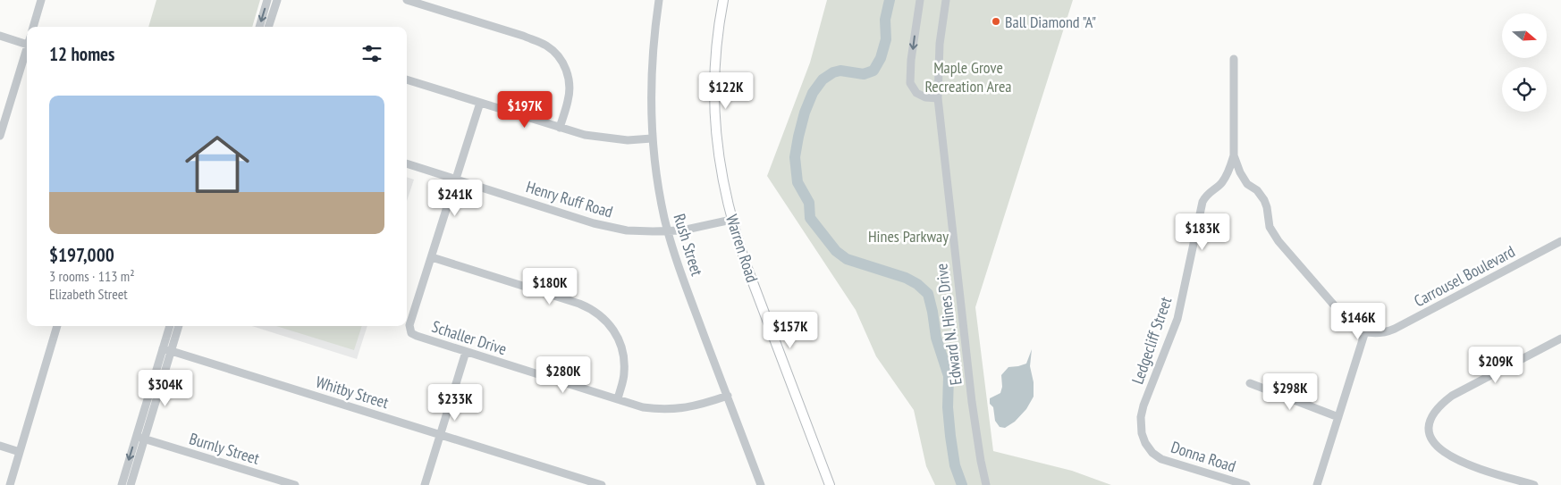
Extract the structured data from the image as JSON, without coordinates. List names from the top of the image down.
{
  "streets": {
    "main road": ["Warren Road"],
    "street": [
      "Henry Ruff Road",
      "Rush Street",
      "Carrousel Boulevard",
      "Edward N. Hines Drive",
      "Schaller Drive",
      "Ledgecliff Street",
      "Whitby Street",
      "Burnly Street",
      "Donna Road"
    ]
  },
  "crossings": [
    ["Henry Ruff Road", "Rush Street"],
    ["Henry Ruff Road", "Warren Road"],
    ["Rush Street", "Schaller Drive"],
    ["Ledgecliff Street", "Donna Road"]
  ],
  "parks": ["Maple Grove Recreation Area", "Hines Parkway"],
  "places": ["Ball Diamond \"A\""],
  "north": "right",
  "page": {
    "heading": "12 homes",
    "price": [
      "$122K",
      "$197K",
      "$241K",
      "$183K",
      "$180K",
      "$146K",
      "$157K",
      "$209K",
      "$280K",
      "$304K",
      "$298K",
      "$233K"
    ],
    "list": [
      {
        "name": "$197,000",
        "note": "3 rooms · 113 m² · Elizabeth Street"
      }
    ]
  }
}
